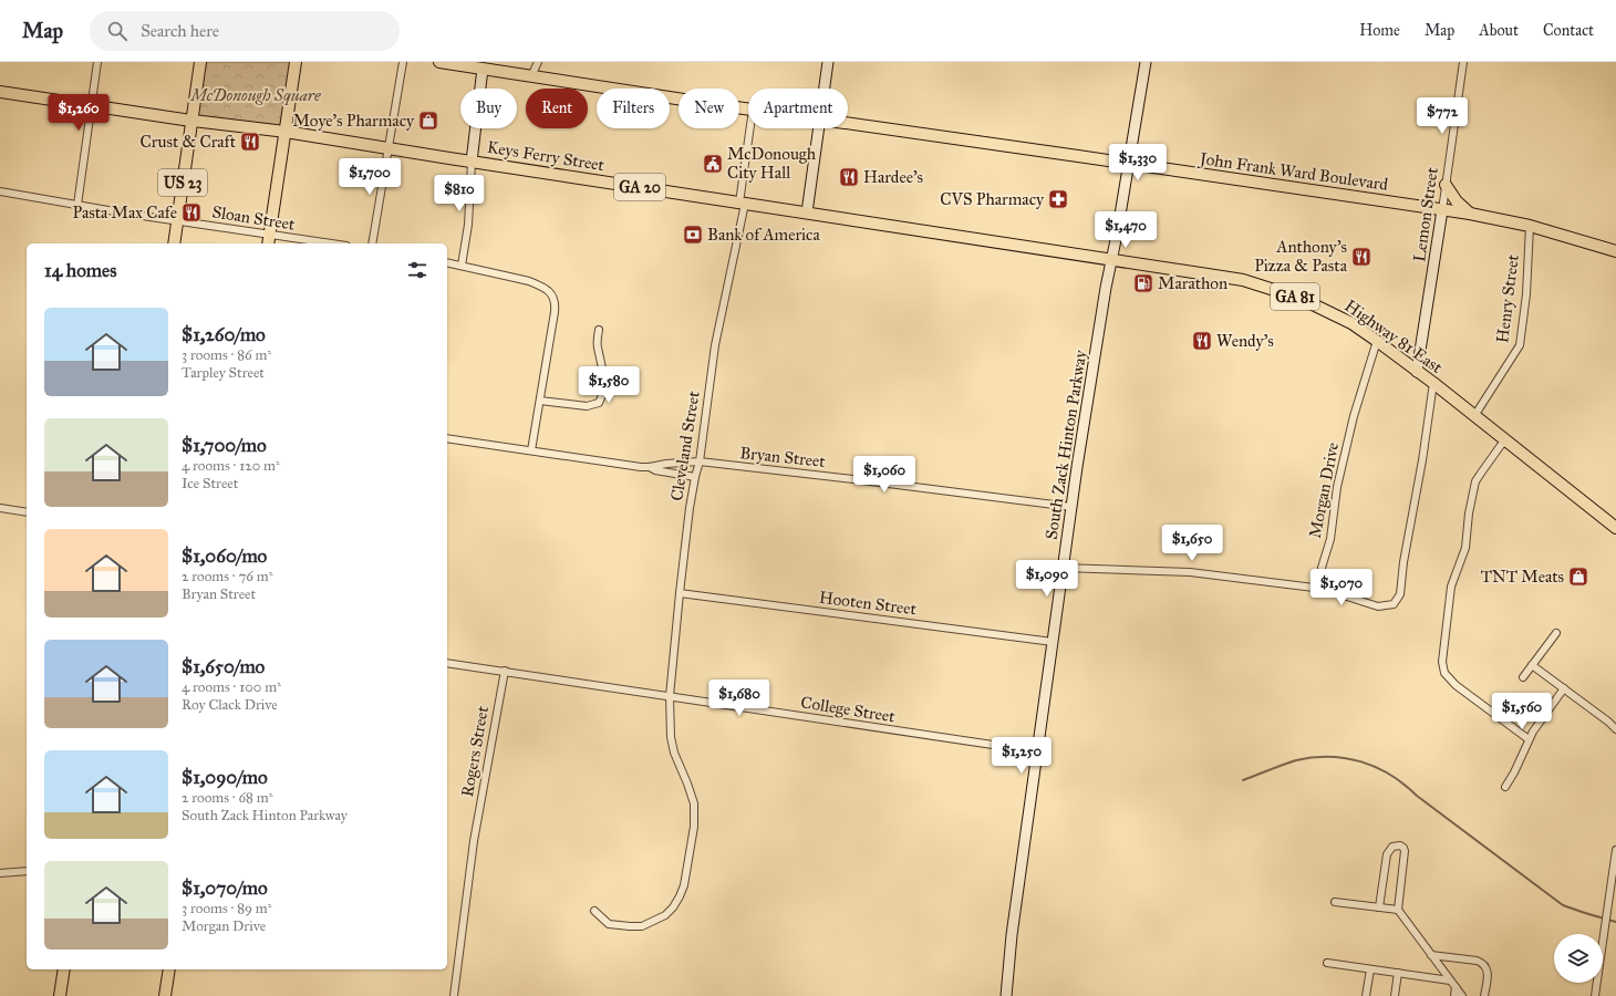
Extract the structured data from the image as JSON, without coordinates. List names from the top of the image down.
{
  "streets": {
    "main road": [
      "Keys Ferry Street",
      "John Frank Ward Boulevard",
      "US 23",
      "GA 20",
      "Lemon Street",
      "GA 81",
      "Highway 81 East",
      "South Zack Hinton Parkway"
    ],
    "street": [
      "Sloan Street",
      "Henry Street",
      "Cleveland Street",
      "Bryan Street",
      "Morgan Drive",
      "Hooten Street",
      "College Street",
      "Rogers Street"
    ]
  },
  "crossings": [
    ["Keys Ferry Street", "US 23"],
    ["Keys Ferry Street", "Highway 81 East"],
    ["Keys Ferry Street", "South Zack Hinton Parkway"],
    ["Keys Ferry Street", "Cleveland Street"],
    ["John Frank Ward Boulevard", "Lemon Street"],
    ["John Frank Ward Boulevard", "Henry Street"],
    ["John Frank Ward Boulevard", "South Zack Hinton Parkway"],
    ["US 23", "Sloan Street"],
    ["Lemon Street", "Highway 81 East"],
    ["Henry Street", "Highway 81 East"],
    ["Highway 81 East", "South Zack Hinton Parkway"],
    ["Highway 81 East", "Morgan Drive"],
    ["South Zack Hinton Parkway", "Bryan Street"],
    ["South Zack Hinton Parkway", "Hooten Street"],
    ["South Zack Hinton Parkway", "College Street"],
    ["Cleveland Street", "Bryan Street"],
    ["Cleveland Street", "Hooten Street"],
    ["Cleveland Street", "College Street"],
    ["College Street", "Rogers Street"]
  ],
  "parks": ["McDonough Square"],
  "places": {
    "shop": ["Moye's Pharmacy", "TNT Meats"],
    "restaurant": [
      "Crust & Craft",
      "Hardee's",
      "Pasta Max Cafe",
      "Anthony's Pizza & Pasta",
      "Wendy's"
    ],
    "public building": ["McDonough City Hall"],
    "pharmacy": ["CVS Pharmacy"],
    "bank": ["Bank of America"],
    "fuel station": ["Marathon"]
  },
  "page": {
    "header": "Map",
    "search": "Search here",
    "nav": [
      "Home",
      "Map",
      "About",
      "Contact"
    ],
    "chip": [
      "Buy",
      "Rent",
      "Filters",
      "New",
      "Apartment"
    ],
    "price": [
      "$1,260",
      "$772",
      "$1,330",
      "$1,700",
      "$810",
      "$1,470",
      "$1,580",
      "$1,060",
      "$1,650",
      "$1,090",
      "$1,070",
      "$1,680",
      "$1,560",
      "$1,250"
    ],
    "heading": "14 homes",
    "list": [
      {
        "name": "$1,260/mo",
        "note": "3 rooms · 86 m² · Tarpley Street"
      },
      {
        "name": "$1,700/mo",
        "note": "4 rooms · 120 m² · Ice Street"
      },
      {
        "name": "$1,060/mo",
        "note": "2 rooms · 76 m² · Bryan Street"
      },
      {
        "name": "$1,650/mo",
        "note": "4 rooms · 100 m² · Roy Clack Drive"
      },
      {
        "name": "$1,090/mo",
        "note": "2 rooms · 68 m² · South Zack Hinton Parkway"
      },
      {
        "name": "$1,070/mo",
        "note": "3 rooms · 89 m² · Morgan Drive"
      }
    ]
  }
}
